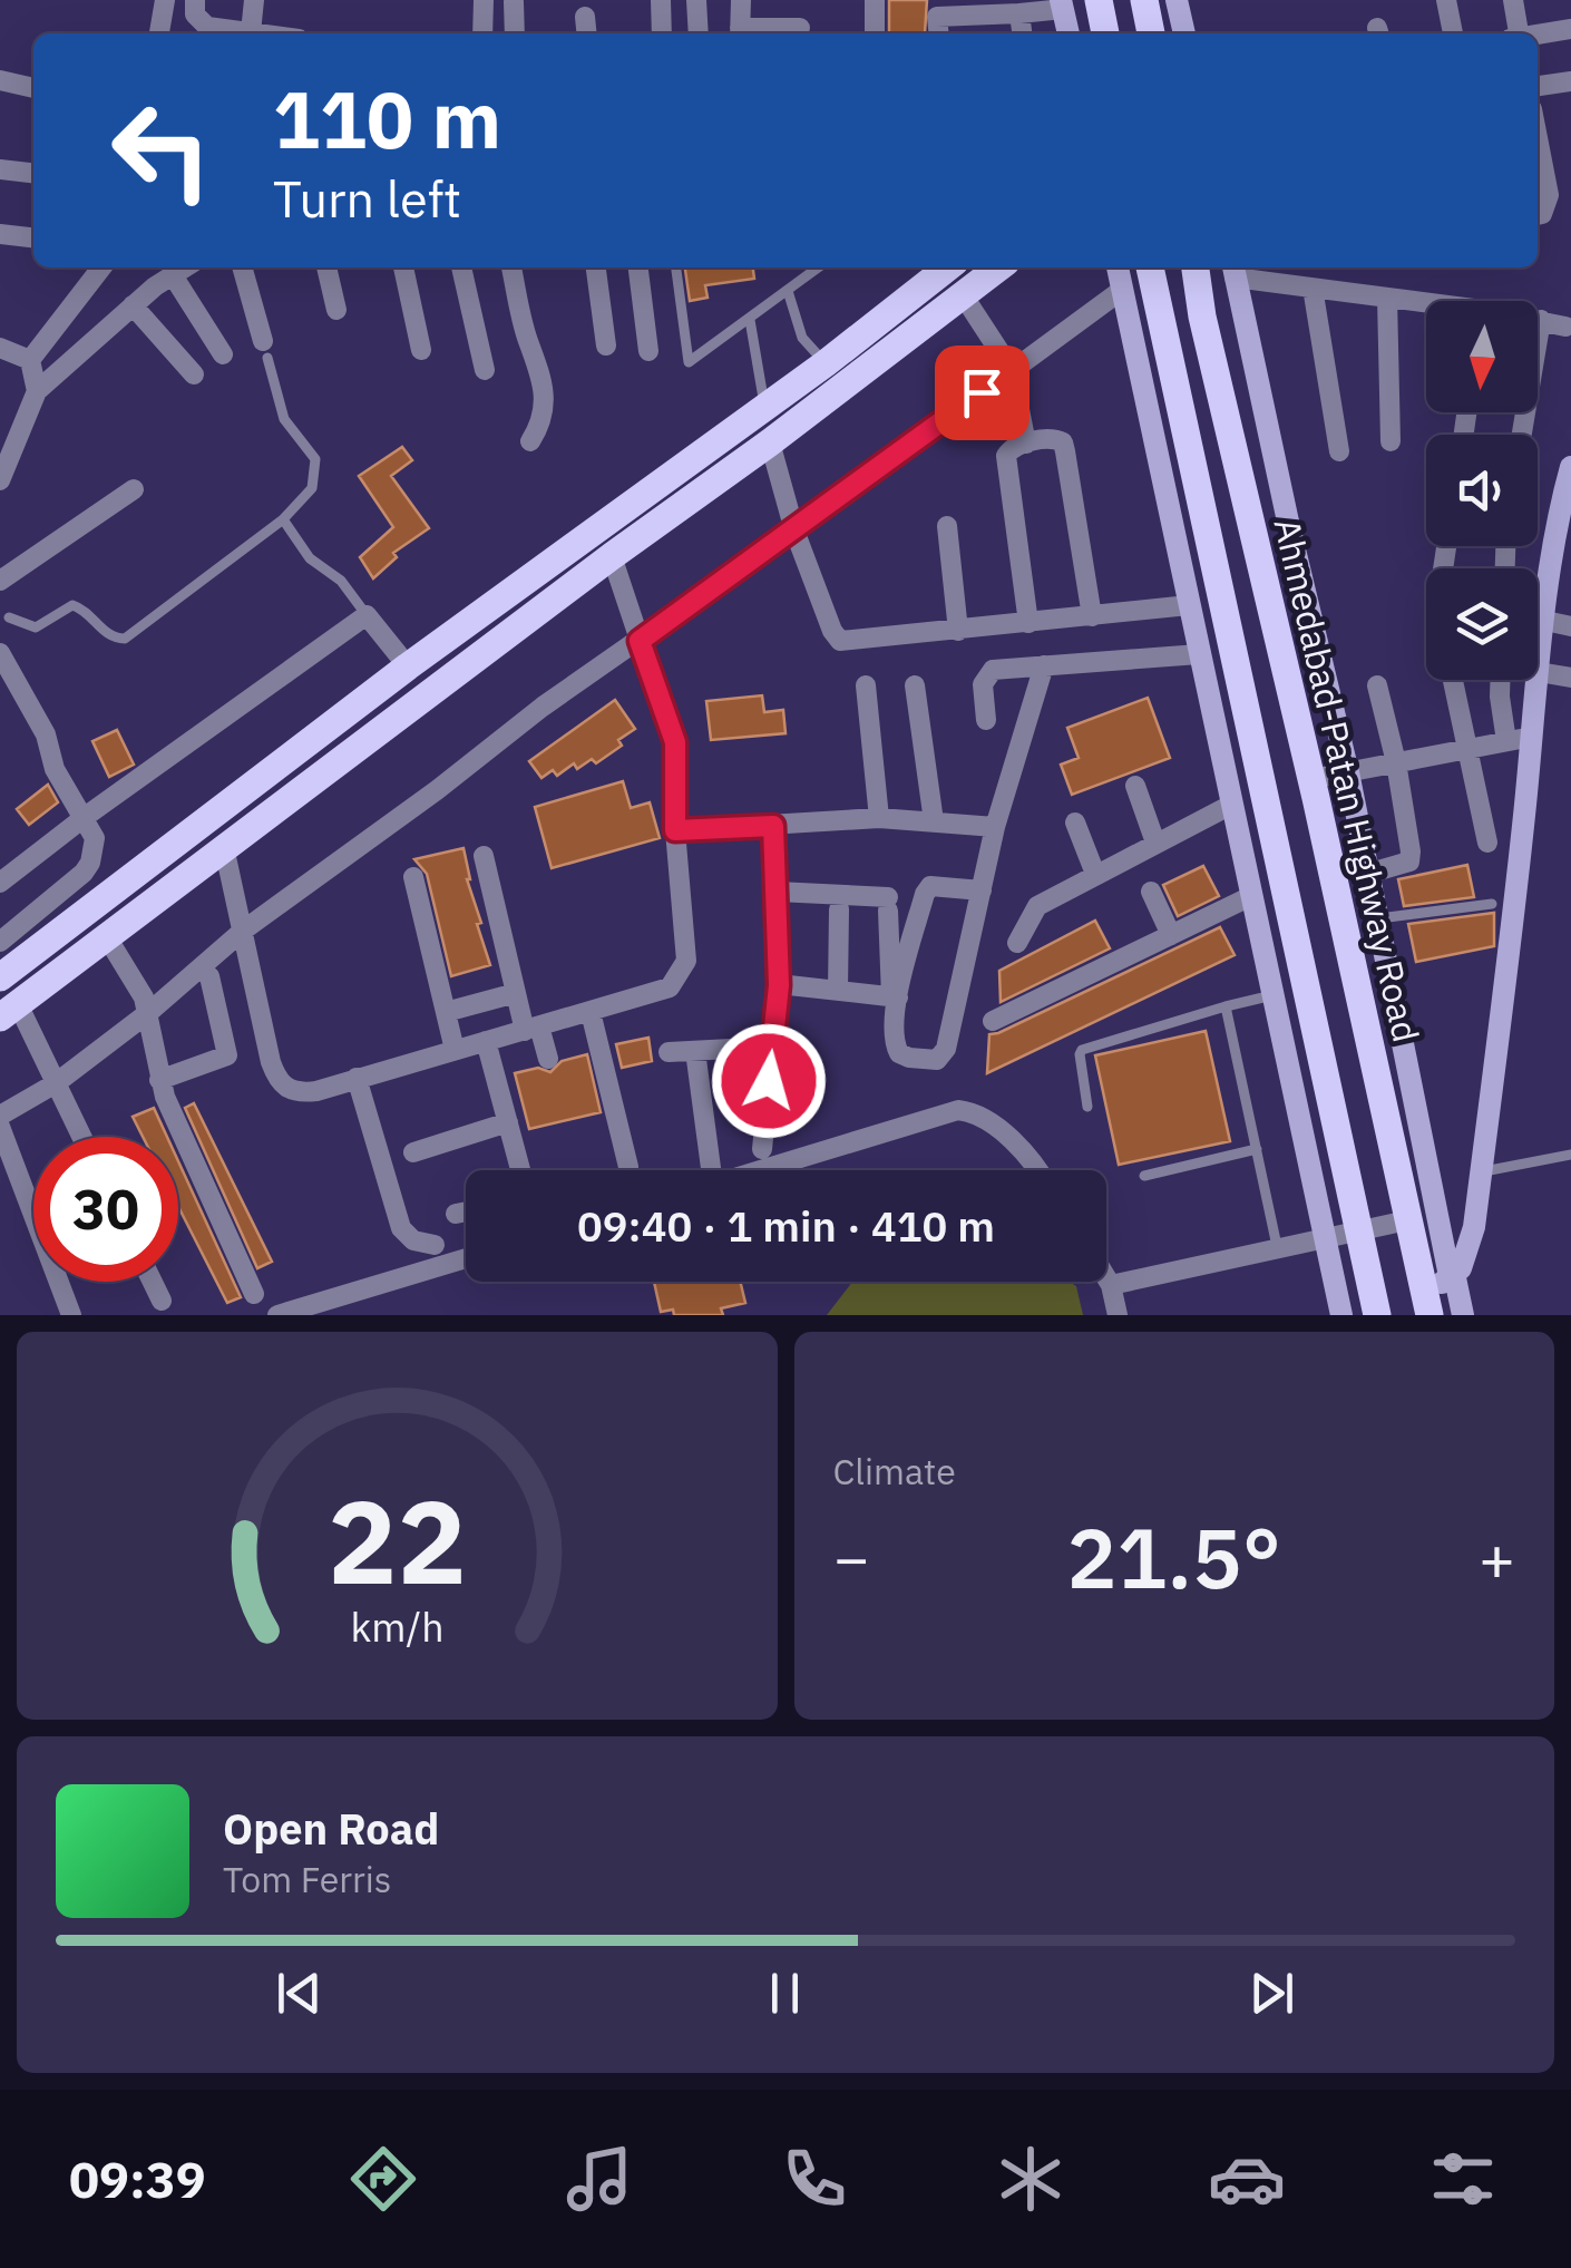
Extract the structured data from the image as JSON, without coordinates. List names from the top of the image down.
{
  "streets": {
    "main road": ["Ahmedabad-Patan Highway Road"]
  },
  "north": "bottom",
  "page": {
    "turn": ["110 m", "Turn left"],
    "limit": "30",
    "trip": "09:40 · 1 min · 410 m",
    "tile": "Climate",
    "heat": ["−", "21.5°", "+"],
    "song": ["Open Road", "Tom Ferris"],
    "tabs": "09:39",
    "gauge": ["22", "km/h"]
  }
}
